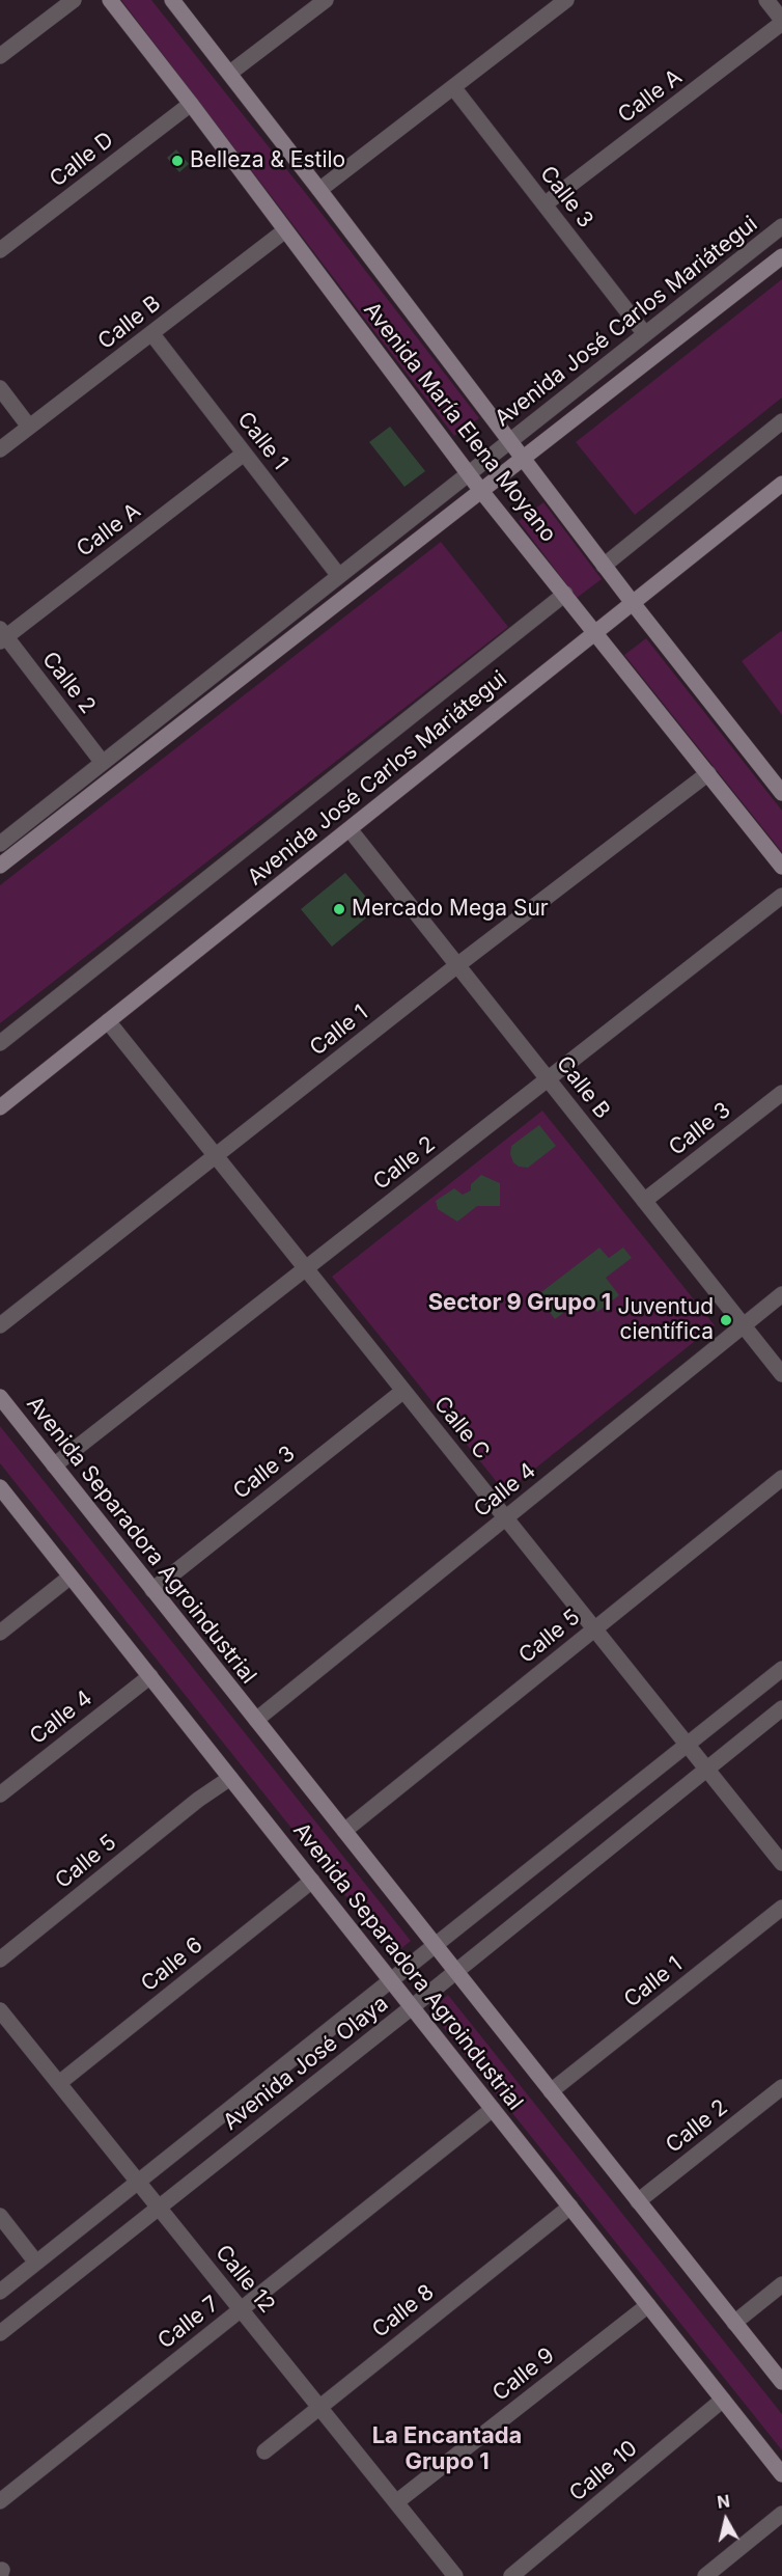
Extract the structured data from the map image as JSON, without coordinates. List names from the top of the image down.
{
  "streets": {
    "street": [
      "Calle A",
      "Calle D",
      "Calle 3",
      "Avenida José Carlos Mariátegui",
      "Calle B",
      "Avenida María Elena Moyano",
      "Calle 1",
      "Calle 2",
      "Calle C",
      "Calle 4",
      "Avenida Separadora Agroindustrial",
      "Calle 5",
      "Calle 6",
      "Avenida José Olaya",
      "Calle 12",
      "Calle 8",
      "Calle 7",
      "Calle 9",
      "Calle 10"
    ]
  },
  "crossings": [
    ["Calle A", "Calle 3"],
    ["Calle A", "Calle 1"],
    ["Calle A", "Calle 2"],
    ["Calle D", "Avenida María Elena Moyano"],
    ["Calle 3", "Avenida José Carlos Mariátegui"],
    ["Calle 3", "Calle B"],
    ["Calle 3", "Calle C"],
    ["Calle 3", "Avenida Separadora Agroindustrial"],
    ["Avenida José Carlos Mariátegui", "Calle B"],
    ["Avenida José Carlos Mariátegui", "Avenida María Elena Moyano"],
    ["Avenida José Carlos Mariátegui", "Calle 1"],
    ["Avenida José Carlos Mariátegui", "Calle 2"],
    ["Avenida José Carlos Mariátegui", "Calle C"],
    ["Calle B", "Avenida María Elena Moyano"],
    ["Calle B", "Calle 1"],
    ["Calle B", "Calle 2"],
    ["Calle B", "Calle 4"],
    ["Avenida María Elena Moyano", "Calle 1"],
    ["Calle 1", "Calle C"],
    ["Calle 1", "Avenida Separadora Agroindustrial"],
    ["Calle 2", "Calle C"],
    ["Calle 2", "Avenida Separadora Agroindustrial"],
    ["Calle C", "Calle 4"],
    ["Calle C", "Calle 5"],
    ["Calle C", "Avenida José Olaya"],
    ["Calle 4", "Avenida Separadora Agroindustrial"],
    ["Avenida Separadora Agroindustrial", "Calle 5"],
    ["Avenida Separadora Agroindustrial", "Calle 6"],
    ["Avenida Separadora Agroindustrial", "Avenida José Olaya"],
    ["Avenida Separadora Agroindustrial", "Calle 8"],
    ["Avenida Separadora Agroindustrial", "Calle 7"],
    ["Avenida Separadora Agroindustrial", "Calle 9"],
    ["Avenida Separadora Agroindustrial", "Calle 10"],
    ["Calle 6", "Calle 12"],
    ["Avenida José Olaya", "Calle 12"],
    ["Calle 12", "Calle 8"],
    ["Calle 12", "Calle 7"],
    ["Calle 12", "Calle 9"]
  ],
  "districts": ["Sector 9 Grupo 1", "La Encantada Grupo 1"],
  "places": ["Belleza & Estilo", "Mercado Mega Sur", "Juventud científica"],
  "north": "top"
}
